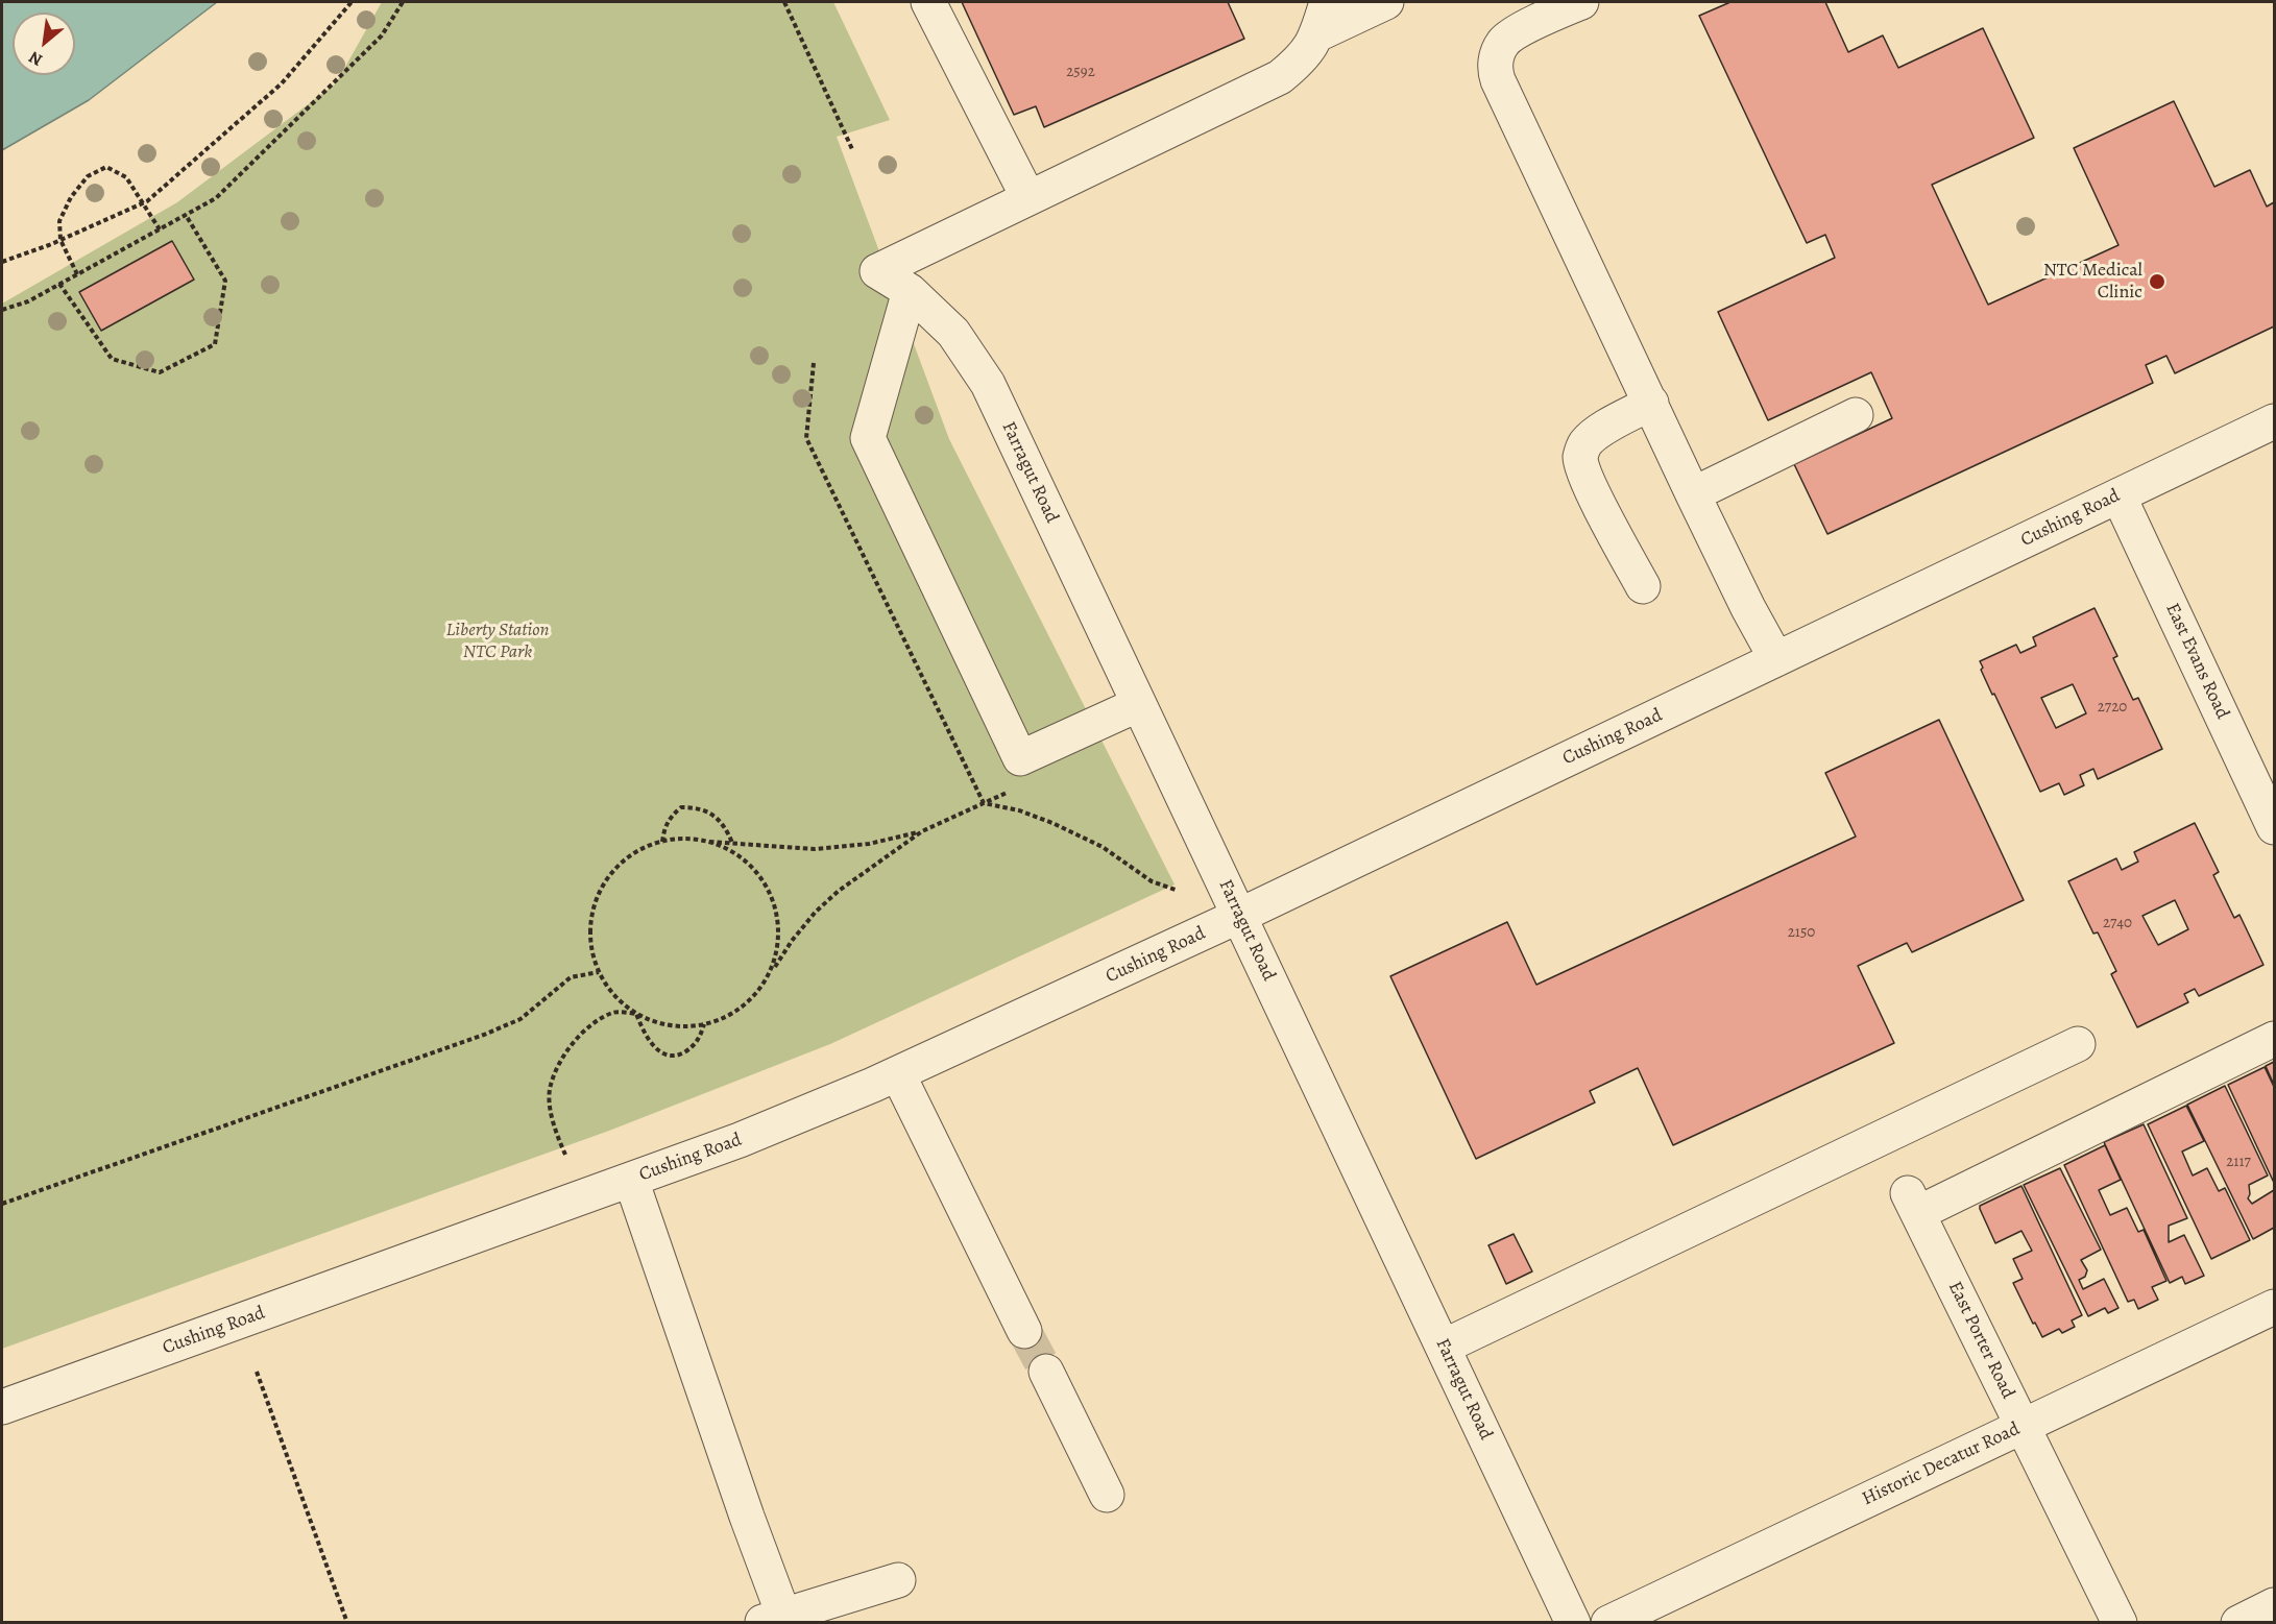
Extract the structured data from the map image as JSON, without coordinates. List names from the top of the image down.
{
  "streets": {
    "street": [
      "Farragut Road",
      "Cushing Road",
      "East Evans Road",
      "East Porter Road",
      "Historic Decatur Road"
    ]
  },
  "crossings": [
    ["Farragut Road", "Cushing Road"],
    ["Cushing Road", "East Evans Road"],
    ["East Porter Road", "Historic Decatur Road"]
  ],
  "parks": ["Liberty Station NTC Park"],
  "places": ["NTC Medical Clinic"],
  "house_numbers": [
    "2592",
    "2720",
    "2740",
    "2150",
    "2117"
  ],
  "north": "bottom left"
}
